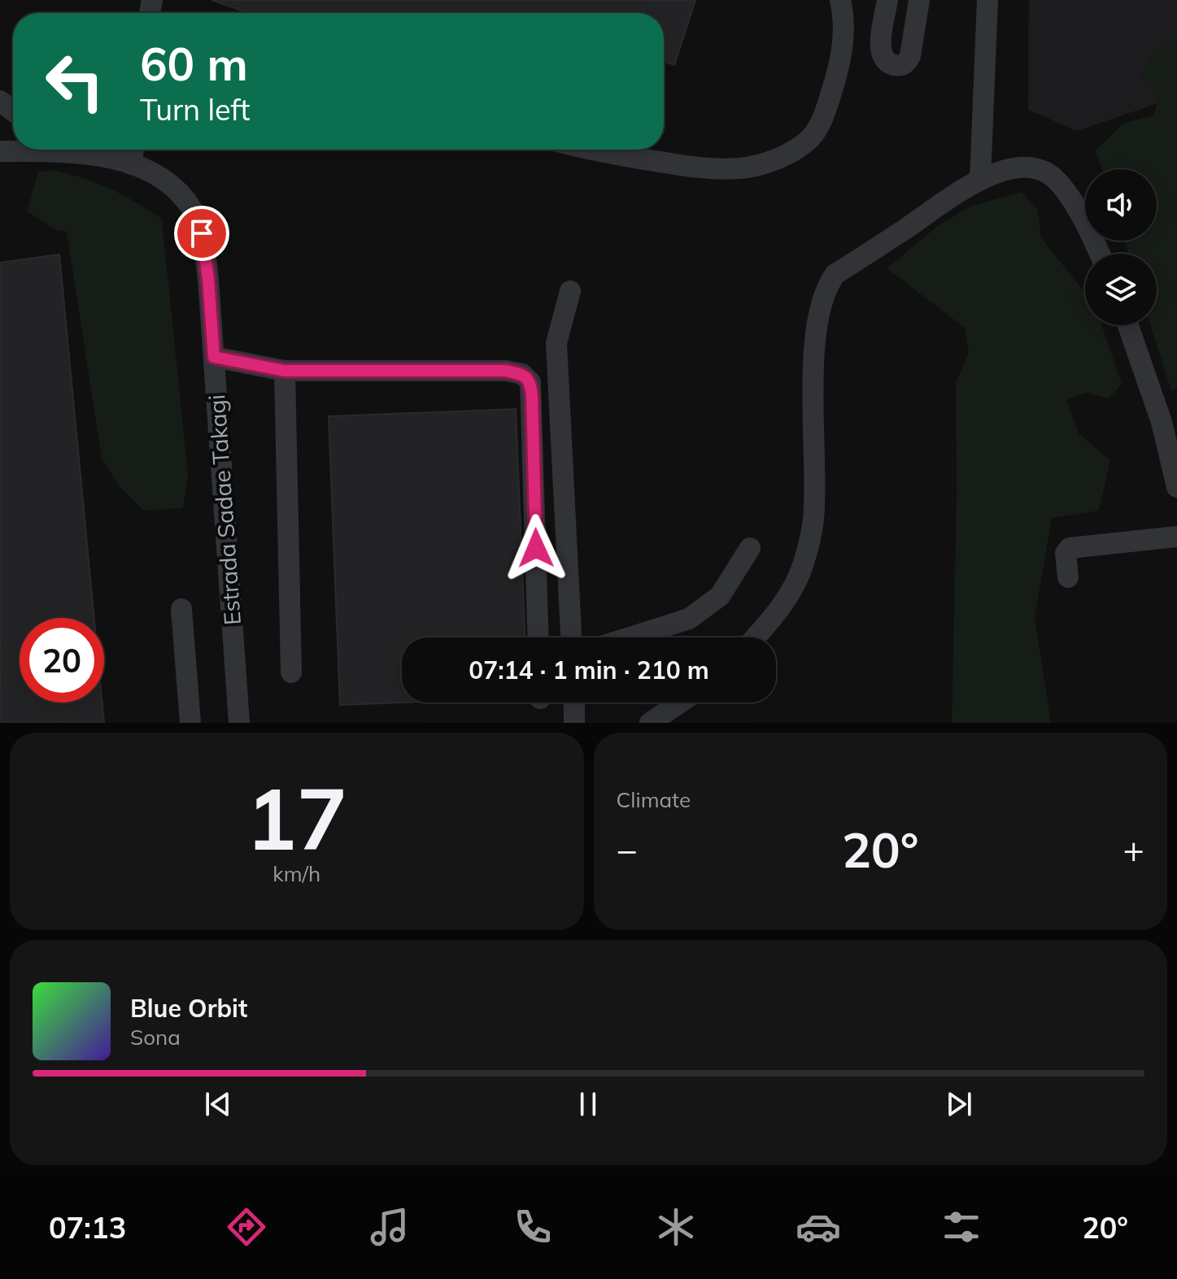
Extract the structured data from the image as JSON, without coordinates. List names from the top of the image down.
{
  "streets": {
    "street": ["Estrada Sadae Takagi"]
  },
  "page": {
    "turn": ["60 m", "Turn left"],
    "limit": "20",
    "trip": "07:14 · 1 min · 210 m",
    "tile": [
      ["17", "km/h"],
      "Climate"
    ],
    "heat": ["−", "20°", "+"],
    "song": ["Blue Orbit", "Sona"],
    "tabs": ["07:13", "20°"]
  }
}
